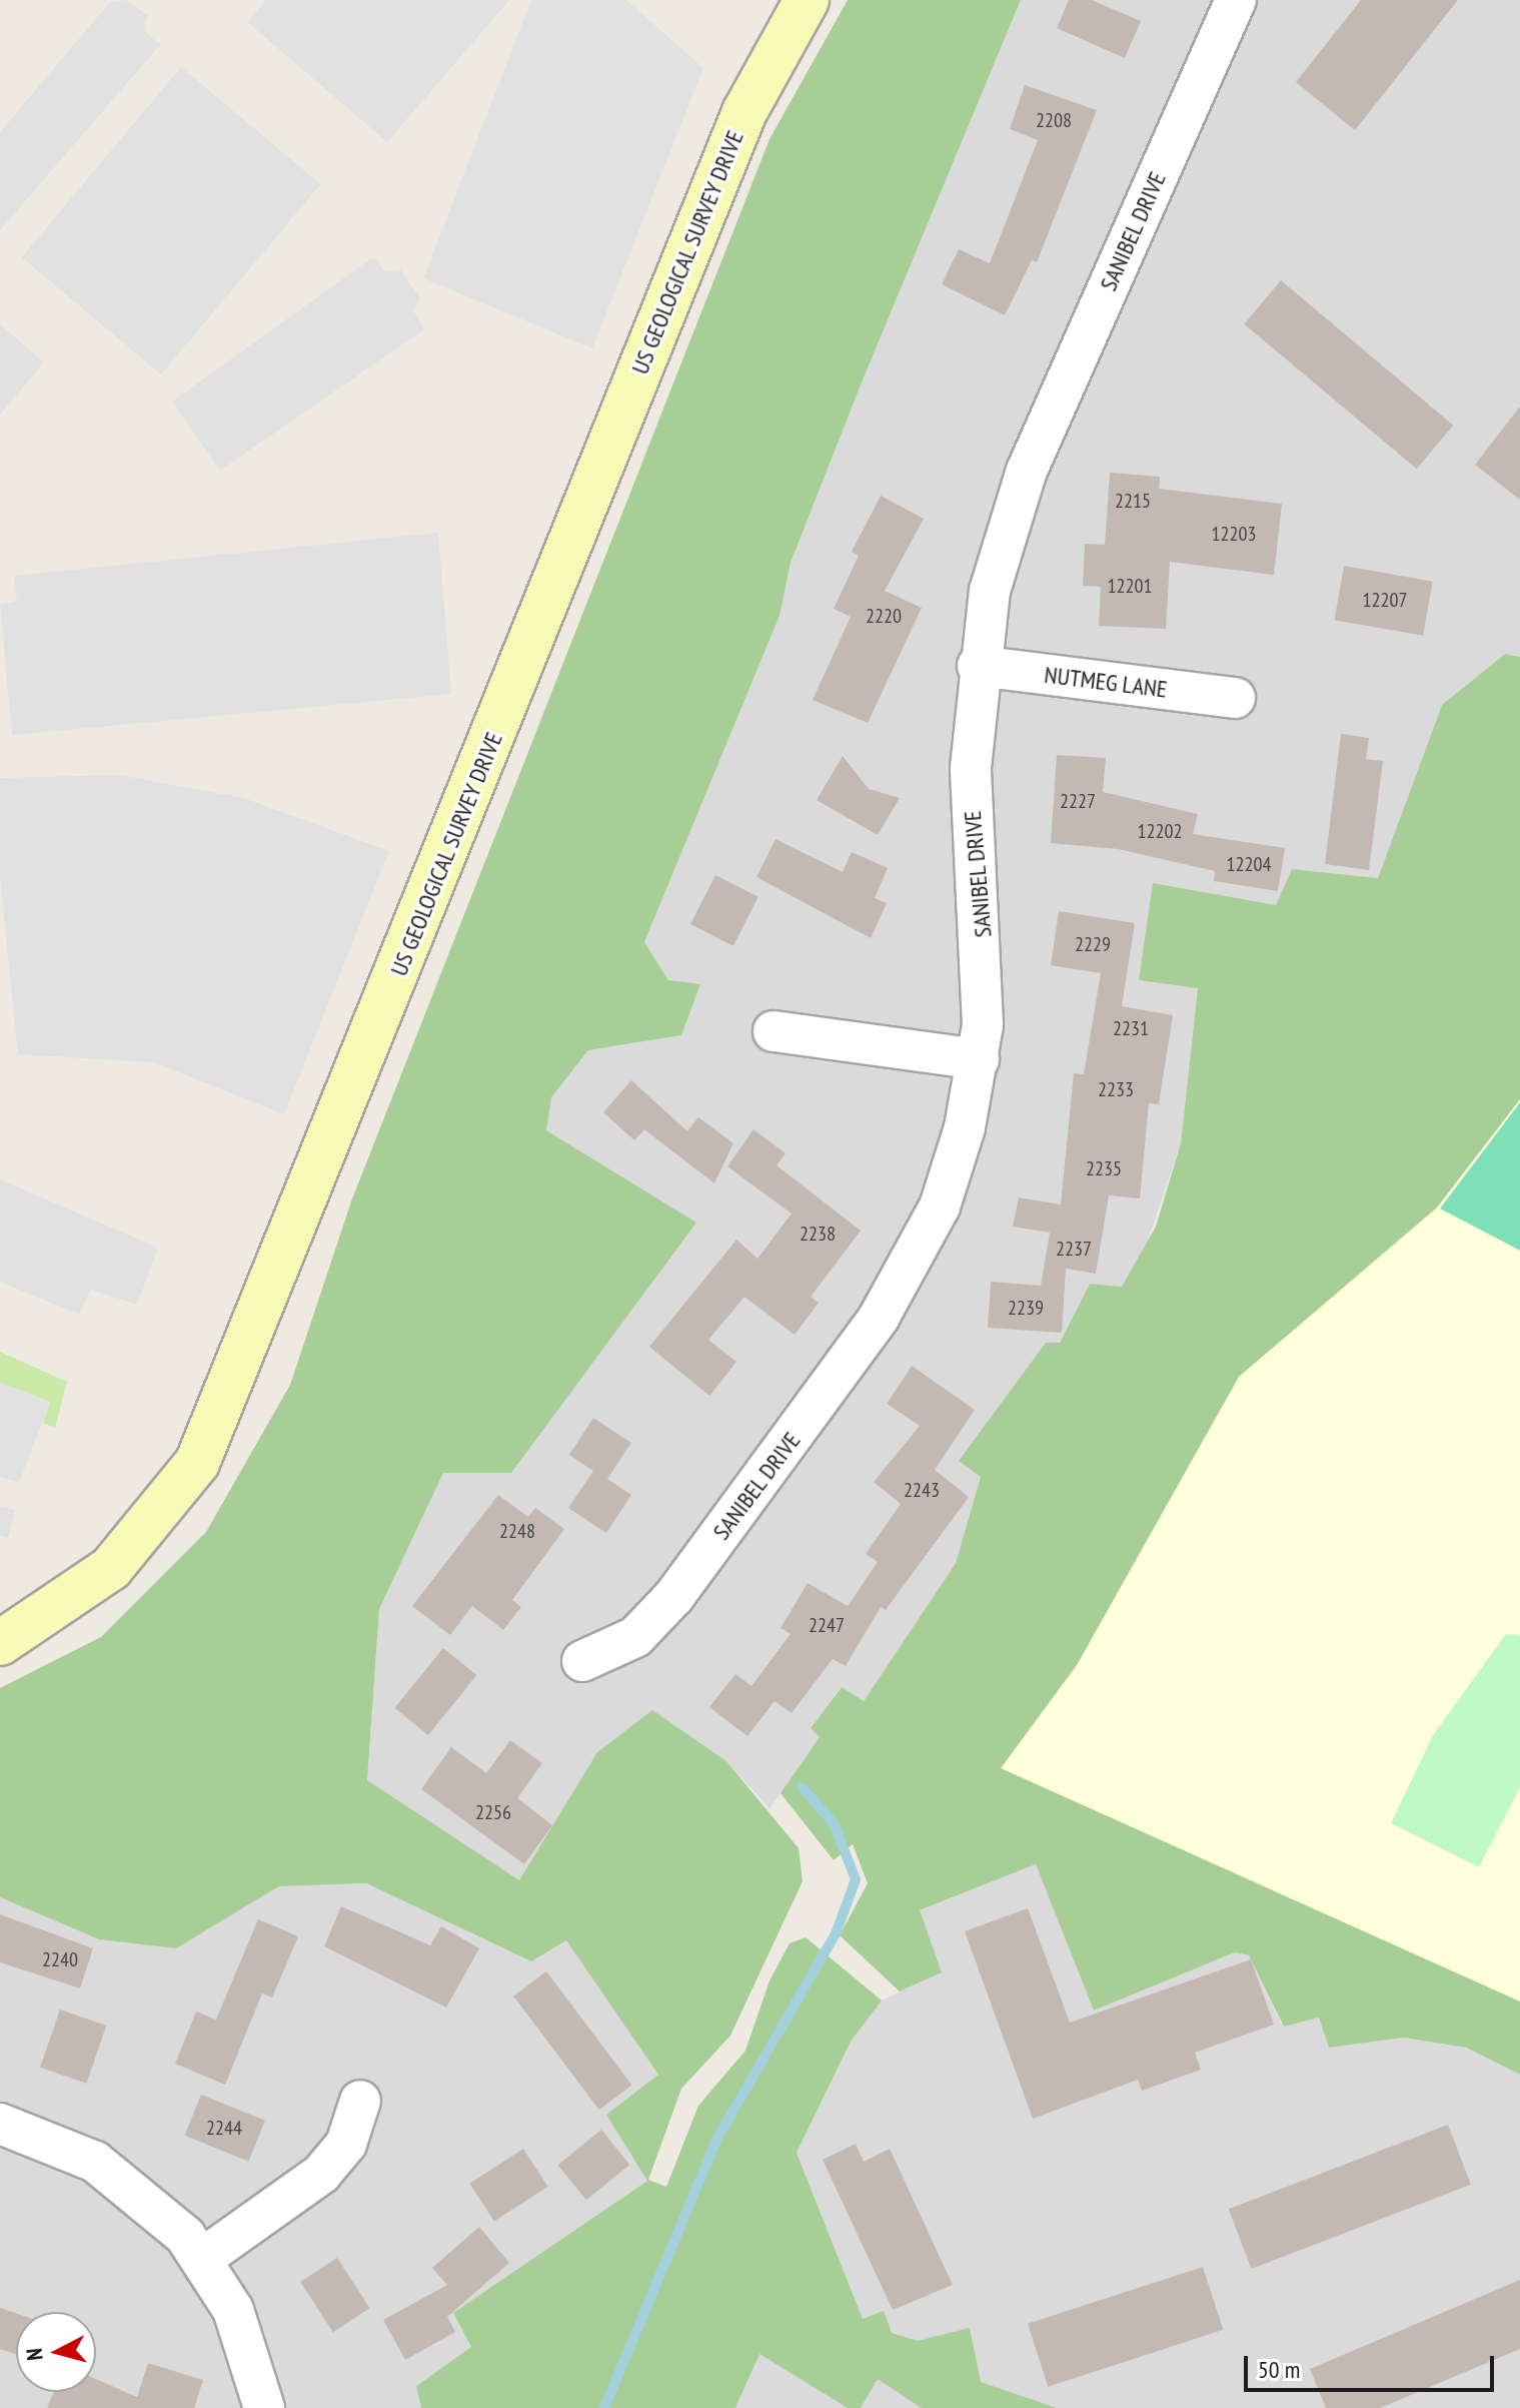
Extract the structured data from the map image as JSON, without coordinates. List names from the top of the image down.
{
  "streets": {
    "street": ["SANIBEL DRIVE", "US GEOLOGICAL SURVEY DRIVE", "NUTMEG LANE"]
  },
  "crossings": [
    ["SANIBEL DRIVE", "NUTMEG LANE"]
  ],
  "house_numbers": [
    "2208",
    "2215",
    "12203",
    "12201",
    "12207",
    "2220",
    "2227",
    "12202",
    "12204",
    "2229",
    "2231",
    "2233",
    "2235",
    "2238",
    "2237",
    "2239",
    "2243",
    "2248",
    "2247",
    "2256",
    "2240",
    "2244"
  ],
  "scale_bar": "50 m",
  "north": "left"
}
